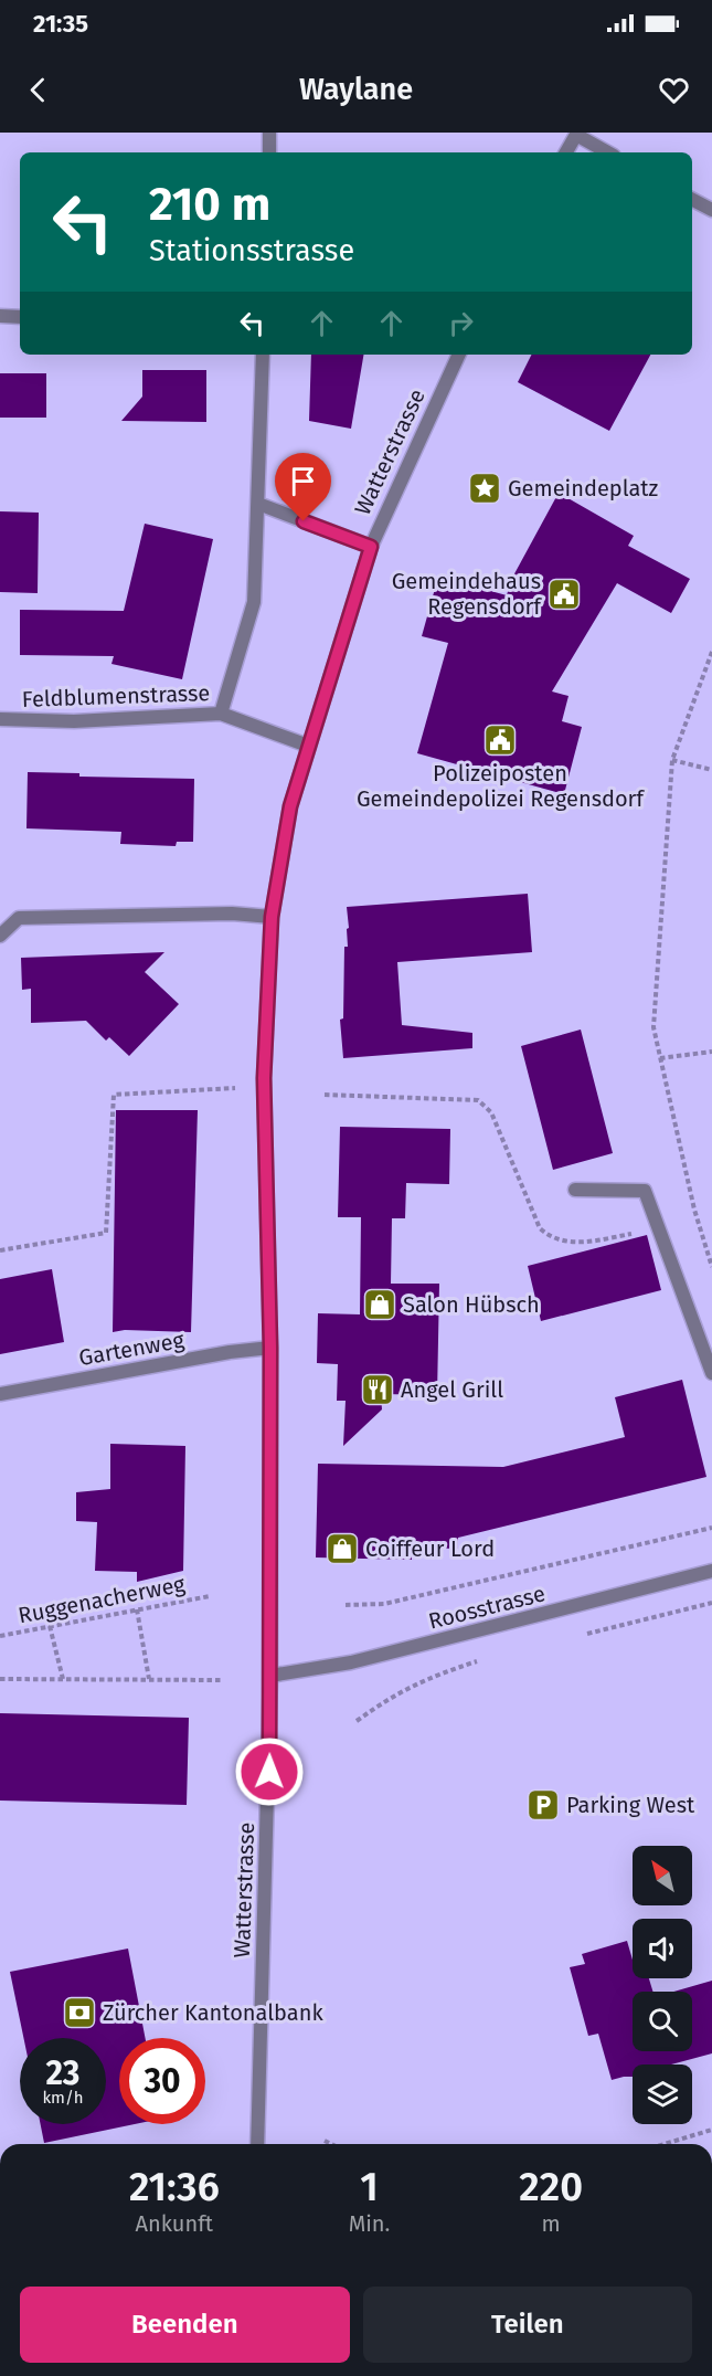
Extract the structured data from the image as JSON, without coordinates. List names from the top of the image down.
{
  "streets": {
    "street": [
      "Watterstrasse",
      "Feldblumenstrasse",
      "Gartenweg",
      "Roosstrasse"
    ],
    "path": ["Ruggenacherweg"]
  },
  "crossings": [
    ["Watterstrasse", "Feldblumenstrasse"],
    ["Watterstrasse", "Gartenweg"],
    ["Watterstrasse", "Roosstrasse"]
  ],
  "places": {
    "place": ["Gemeindeplatz"],
    "public building": ["Gemeindehaus Regensdorf", "Polizeiposten Gemeindepolizei Regensdorf"],
    "shop": ["Salon Hübsch", "Coiffeur Lord"],
    "restaurant": ["Angel Grill"],
    "parking": ["Parking West"],
    "bank": ["Zürcher Kantonalbank"]
  },
  "north": "top left",
  "page": {
    "status": "21:35",
    "header": "Waylane",
    "turn": ["210 m", "Stationsstrasse"],
    "speed": "23 km/h",
    "limit": "30",
    "eta": [
      "21:36",
      "Ankunft",
      "1",
      "Min.",
      "220",
      "m"
    ],
    "buttons": ["Beenden", "Teilen"]
  }
}
